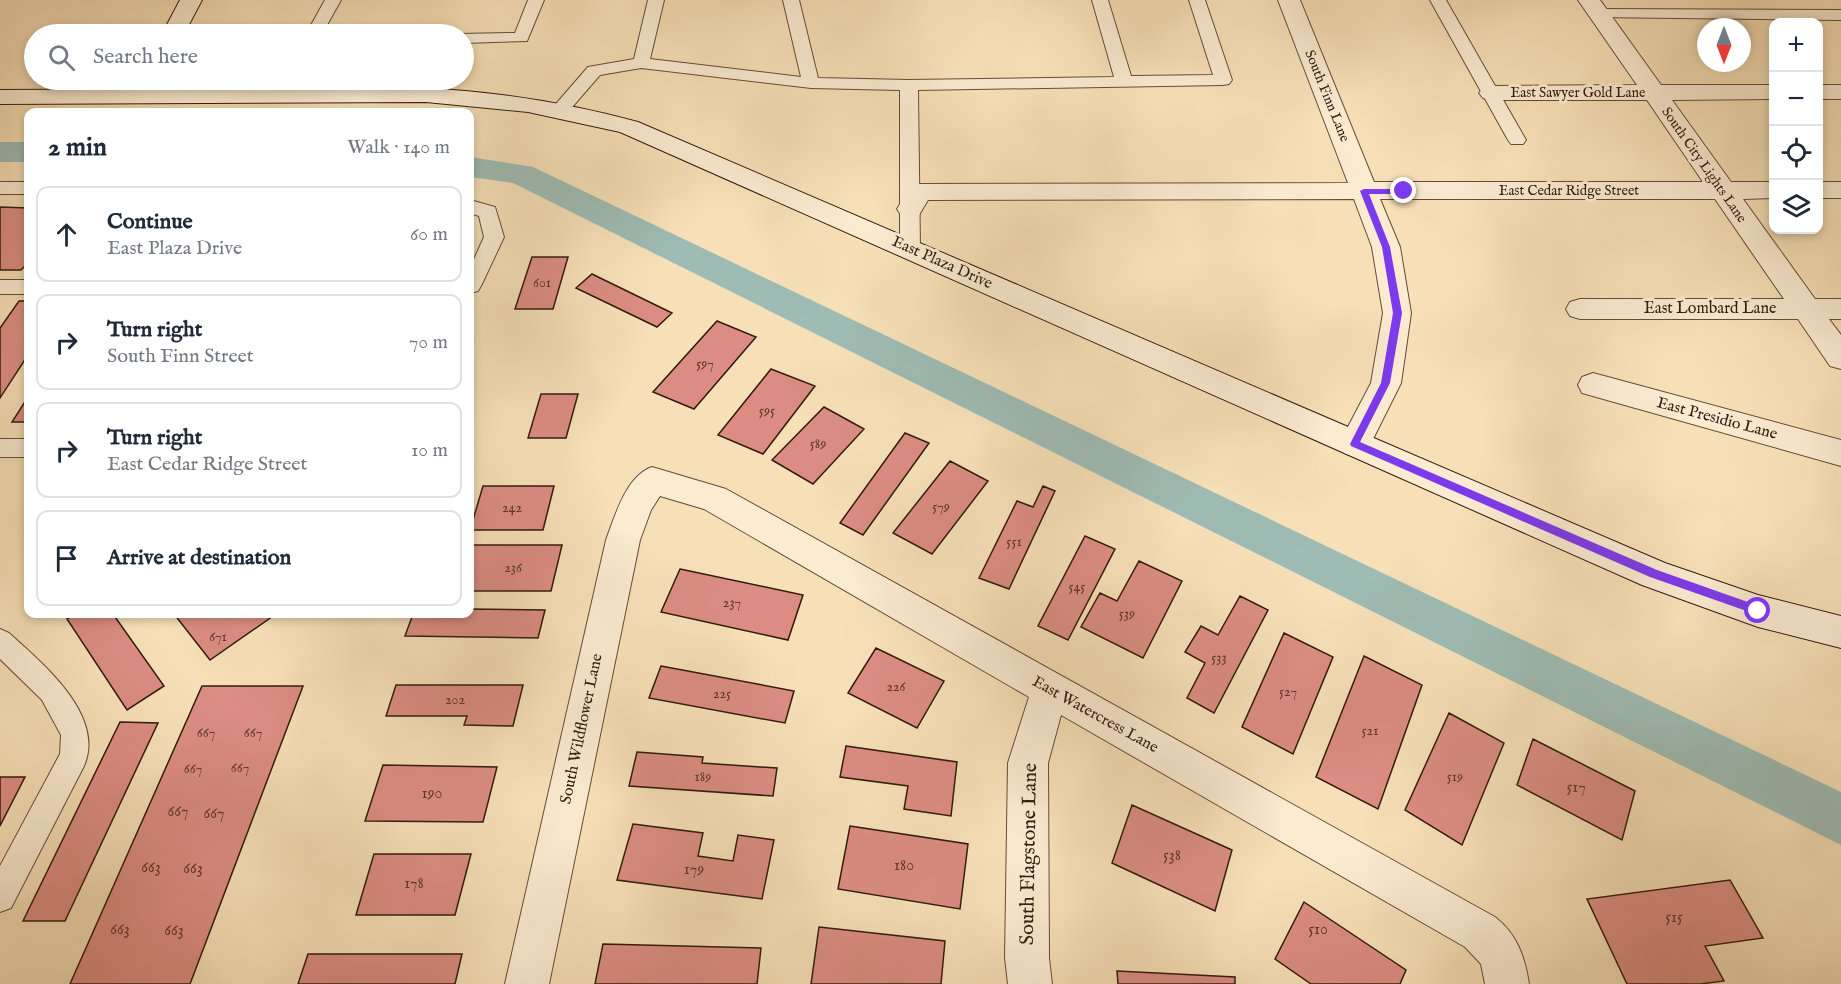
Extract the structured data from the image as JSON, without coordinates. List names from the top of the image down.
{
  "streets": {
    "street": [
      "East Sawyer Gold Lane",
      "South Finn Lane",
      "South City Lights Lane",
      "East Cedar Ridge Street",
      "East Plaza Drive",
      "East Lombard Lane",
      "East Presidio Lane",
      "East Watercress Lane",
      "South Wildflower Lane",
      "South Flagstone Lane"
    ]
  },
  "crossings": [
    ["East Sawyer Gold Lane", "South City Lights Lane"],
    ["South Finn Lane", "East Cedar Ridge Street"],
    ["South Finn Lane", "East Plaza Drive"],
    ["South City Lights Lane", "East Cedar Ridge Street"],
    ["South City Lights Lane", "East Lombard Lane"],
    ["East Watercress Lane", "South Wildflower Lane"],
    ["East Watercress Lane", "South Flagstone Lane"]
  ],
  "house_numbers": [
    "601",
    "597",
    "595",
    "589",
    "579",
    "242",
    "551",
    "236",
    "545",
    "237",
    "539",
    "671",
    "533",
    "226",
    "527",
    "225",
    "202",
    "521",
    "667",
    "667",
    "667",
    "667",
    "189",
    "519",
    "517",
    "190",
    "667",
    "667",
    "538",
    "180",
    "663",
    "663",
    "179",
    "178",
    "515",
    "663",
    "510",
    "663"
  ],
  "north": "bottom",
  "page": {
    "map_buttons": ["+", "−"],
    "search": "Search here",
    "heading": ["2 min", "Walk · 140 m"],
    "list": [
      ["Continue", "East Plaza Drive", "60 m"],
      ["Turn right", "South Finn Street", "70 m"],
      ["Turn right", "East Cedar Ridge Street", "10 m"],
      "Arrive at destination"
    ]
  }
}
